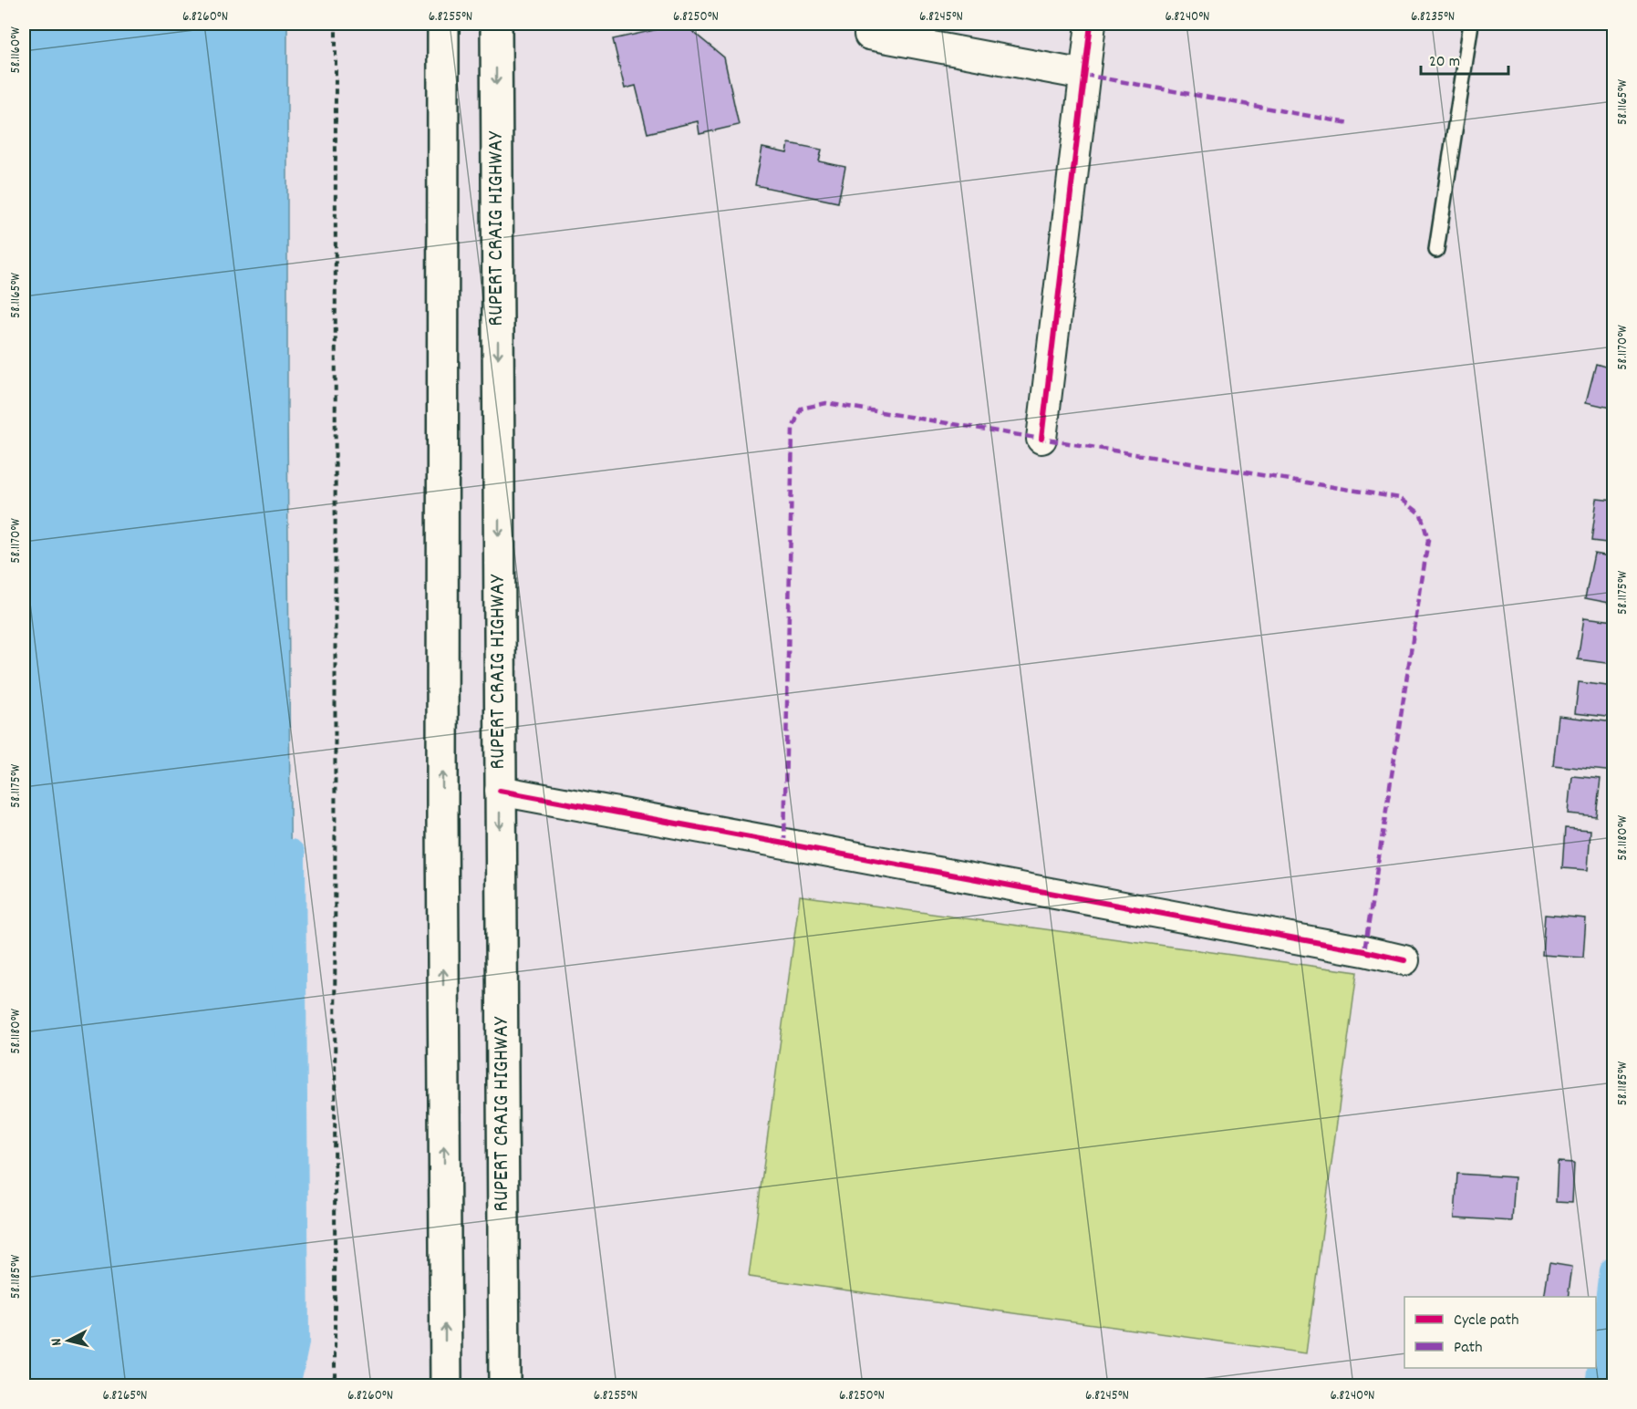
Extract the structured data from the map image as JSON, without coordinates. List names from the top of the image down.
{
  "streets": {
    "main road": ["RUPERT CRAIG HIGHWAY"]
  },
  "legend": ["Cycle path", "Path"],
  "scale_bar": "20 m",
  "north": "left",
  "coordinates": [
    "6.8260°N",
    "6.8255°N",
    "6.8250°N",
    "6.8245°N",
    "6.8240°N",
    "6.8235°N",
    "58.1160°W",
    "58.1165°W",
    "58.1170°W",
    "58.1175°W",
    "58.1180°W",
    "58.1185°W",
    "6.8265°N"
  ]
}
